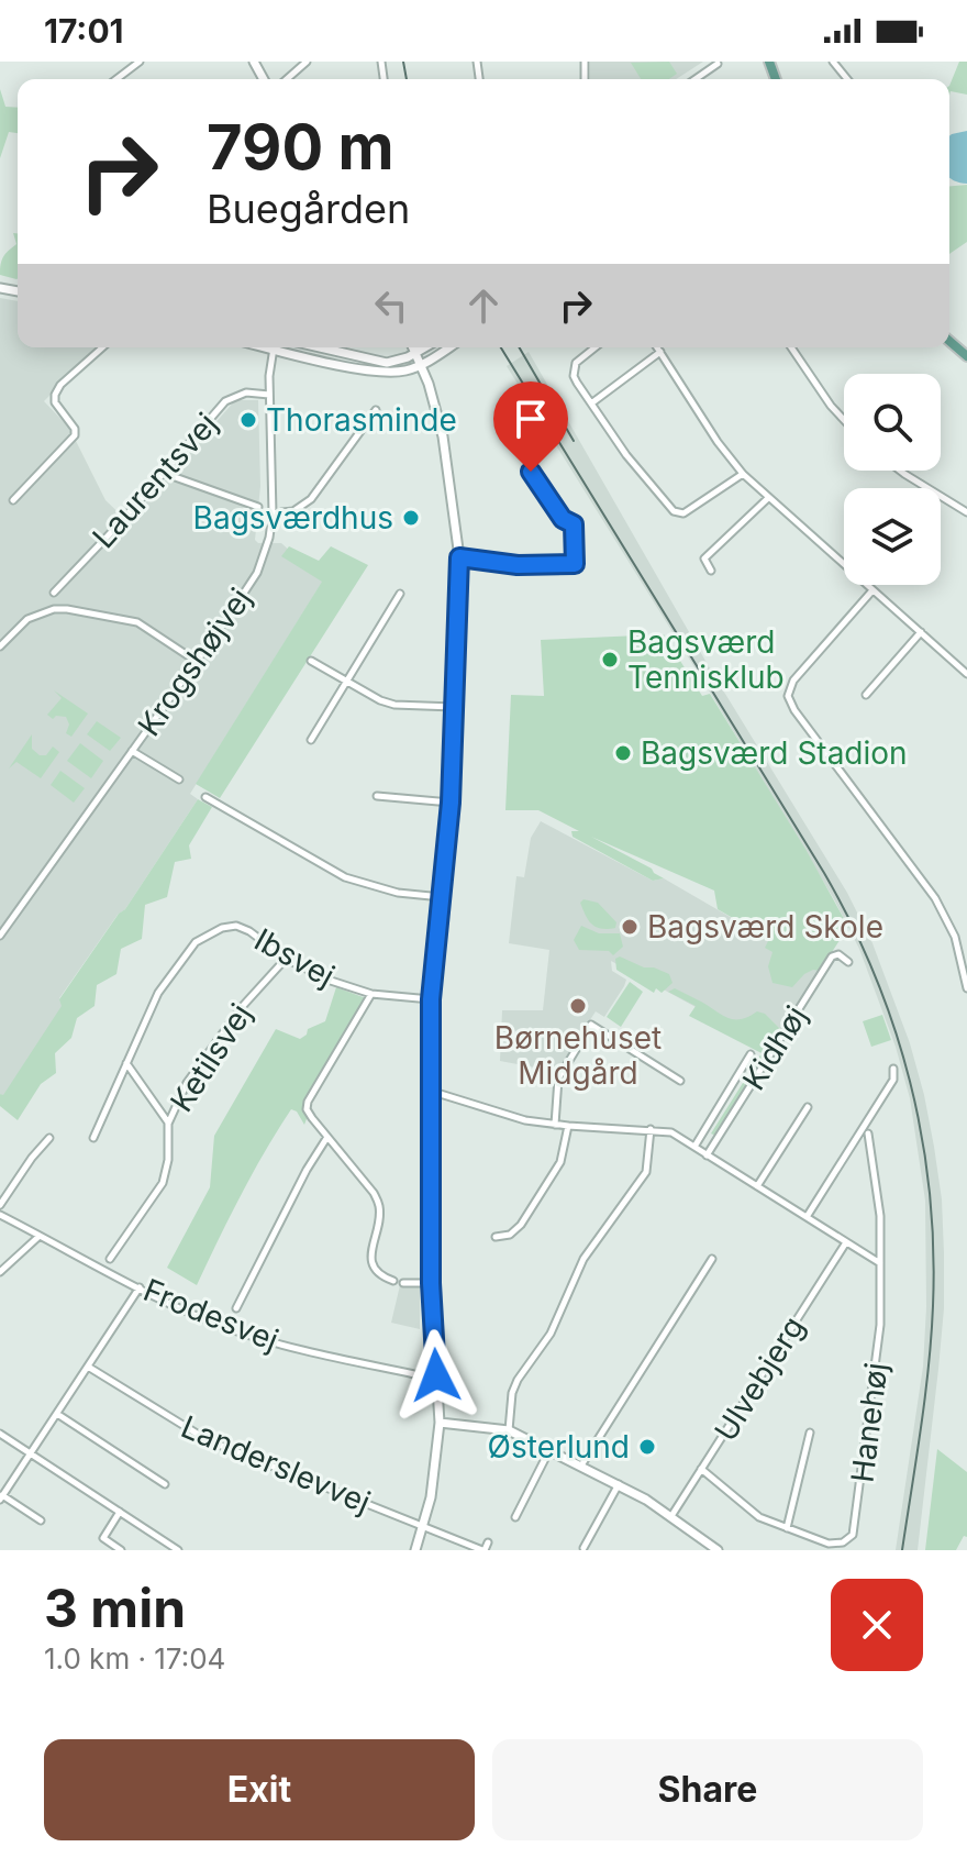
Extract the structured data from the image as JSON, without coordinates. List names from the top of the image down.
{
  "streets": {
    "street": [
      "Laurentsvej",
      "Krogshøjvej",
      "Ibsvej",
      "Kidhøj",
      "Ketilsvej",
      "Frodesvej",
      "Ulvebjerg",
      "Hanehøj",
      "Landerslevvej"
    ]
  },
  "crossings": [
    ["Laurentsvej", "Krogshøjvej"],
    ["Ibsvej", "Ketilsvej"],
    ["Ulvebjerg", "Hanehøj"]
  ],
  "places": [
    "Thorasminde",
    "Bagsværdhus",
    "Bagsværd Tennisklub",
    "Bagsværd Stadion",
    "Bagsværd Skole",
    "Børnehuset Midgård",
    "Østerlund"
  ],
  "page": {
    "status": "17:01",
    "turn": ["790 m", "Buegården"],
    "heading": ["3 min", "1.0 km · 17:04"],
    "buttons": ["Exit", "Share"]
  }
}
